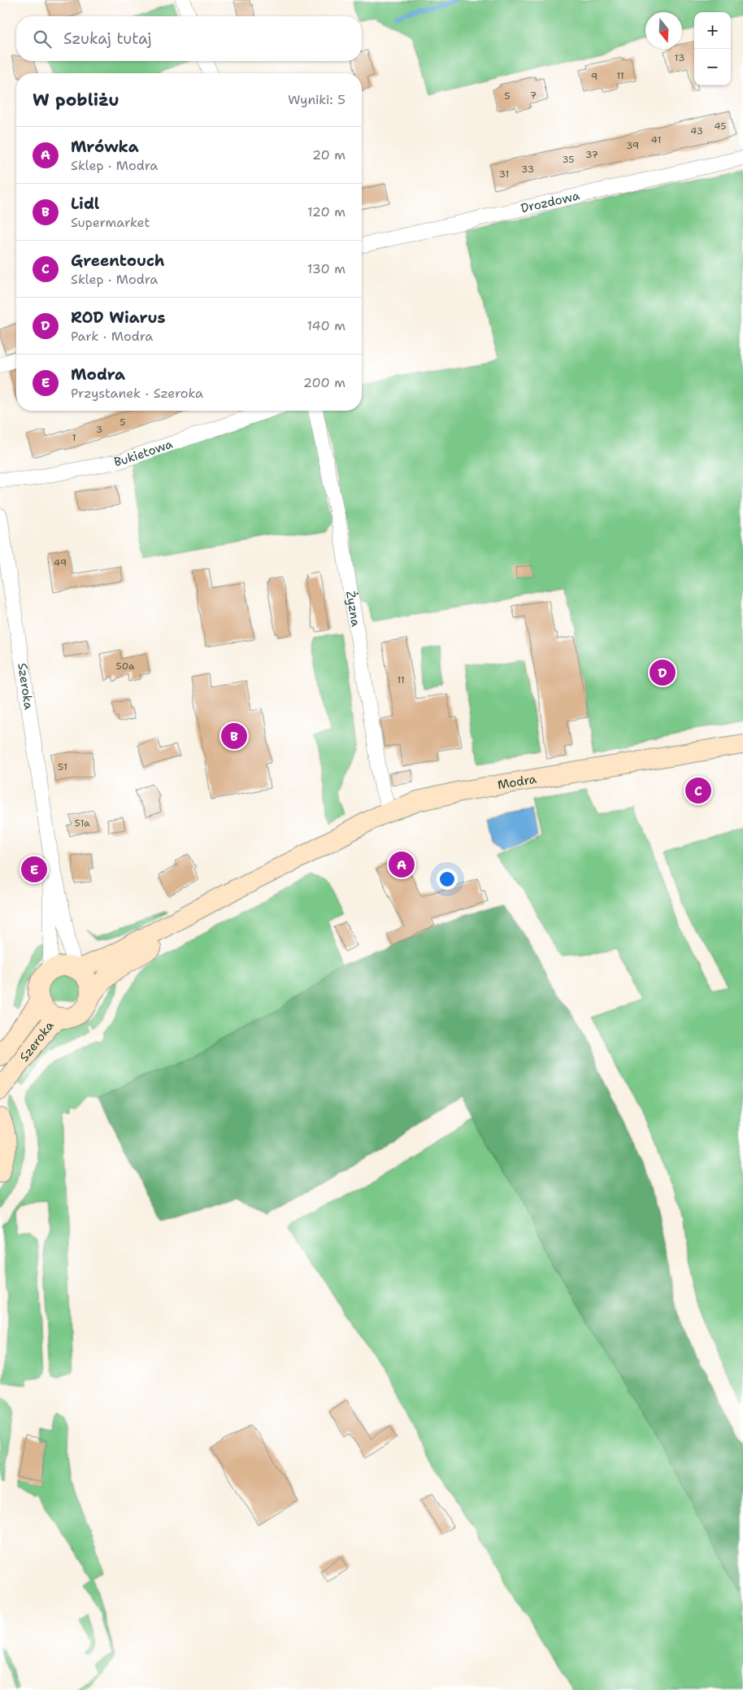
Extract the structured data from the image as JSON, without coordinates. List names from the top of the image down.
{
  "streets": {
    "street": [
      "Drozdowa",
      "Bukietowa",
      "Żyzna",
      "Szeroka",
      "Modra"
    ]
  },
  "crossings": [
    ["Żyzna", "Modra"],
    ["Szeroka", "Modra"]
  ],
  "house_numbers": [
    "13",
    "11",
    "9",
    "7",
    "5",
    "45",
    "43",
    "41",
    "39",
    "37",
    "35",
    "33",
    "31",
    "5",
    "3",
    "1",
    "49",
    "50a",
    "11",
    "51",
    "51a"
  ],
  "north": "bottom",
  "page": {
    "map_buttons": ["+", "−"],
    "search": "Szukaj tutaj",
    "heading": ["W pobliżu", "Wyniki: 5"],
    "list": [
      {
        "mark": "A",
        "name": "Mrówka",
        "note": "Sklep · Modra",
        "value": "20 m"
      },
      {
        "mark": "B",
        "name": "Lidl",
        "note": "Supermarket",
        "value": "120 m"
      },
      {
        "mark": "C",
        "name": "Greentouch",
        "note": "Sklep · Modra",
        "value": "130 m"
      },
      {
        "mark": "D",
        "name": "ROD Wiarus",
        "note": "Park · Modra",
        "value": "140 m"
      },
      {
        "mark": "E",
        "name": "Modra",
        "note": "Przystanek · Szeroka",
        "value": "200 m"
      }
    ],
    "pins": [
      "D",
      "B",
      "C",
      "A",
      "E"
    ]
  }
}
